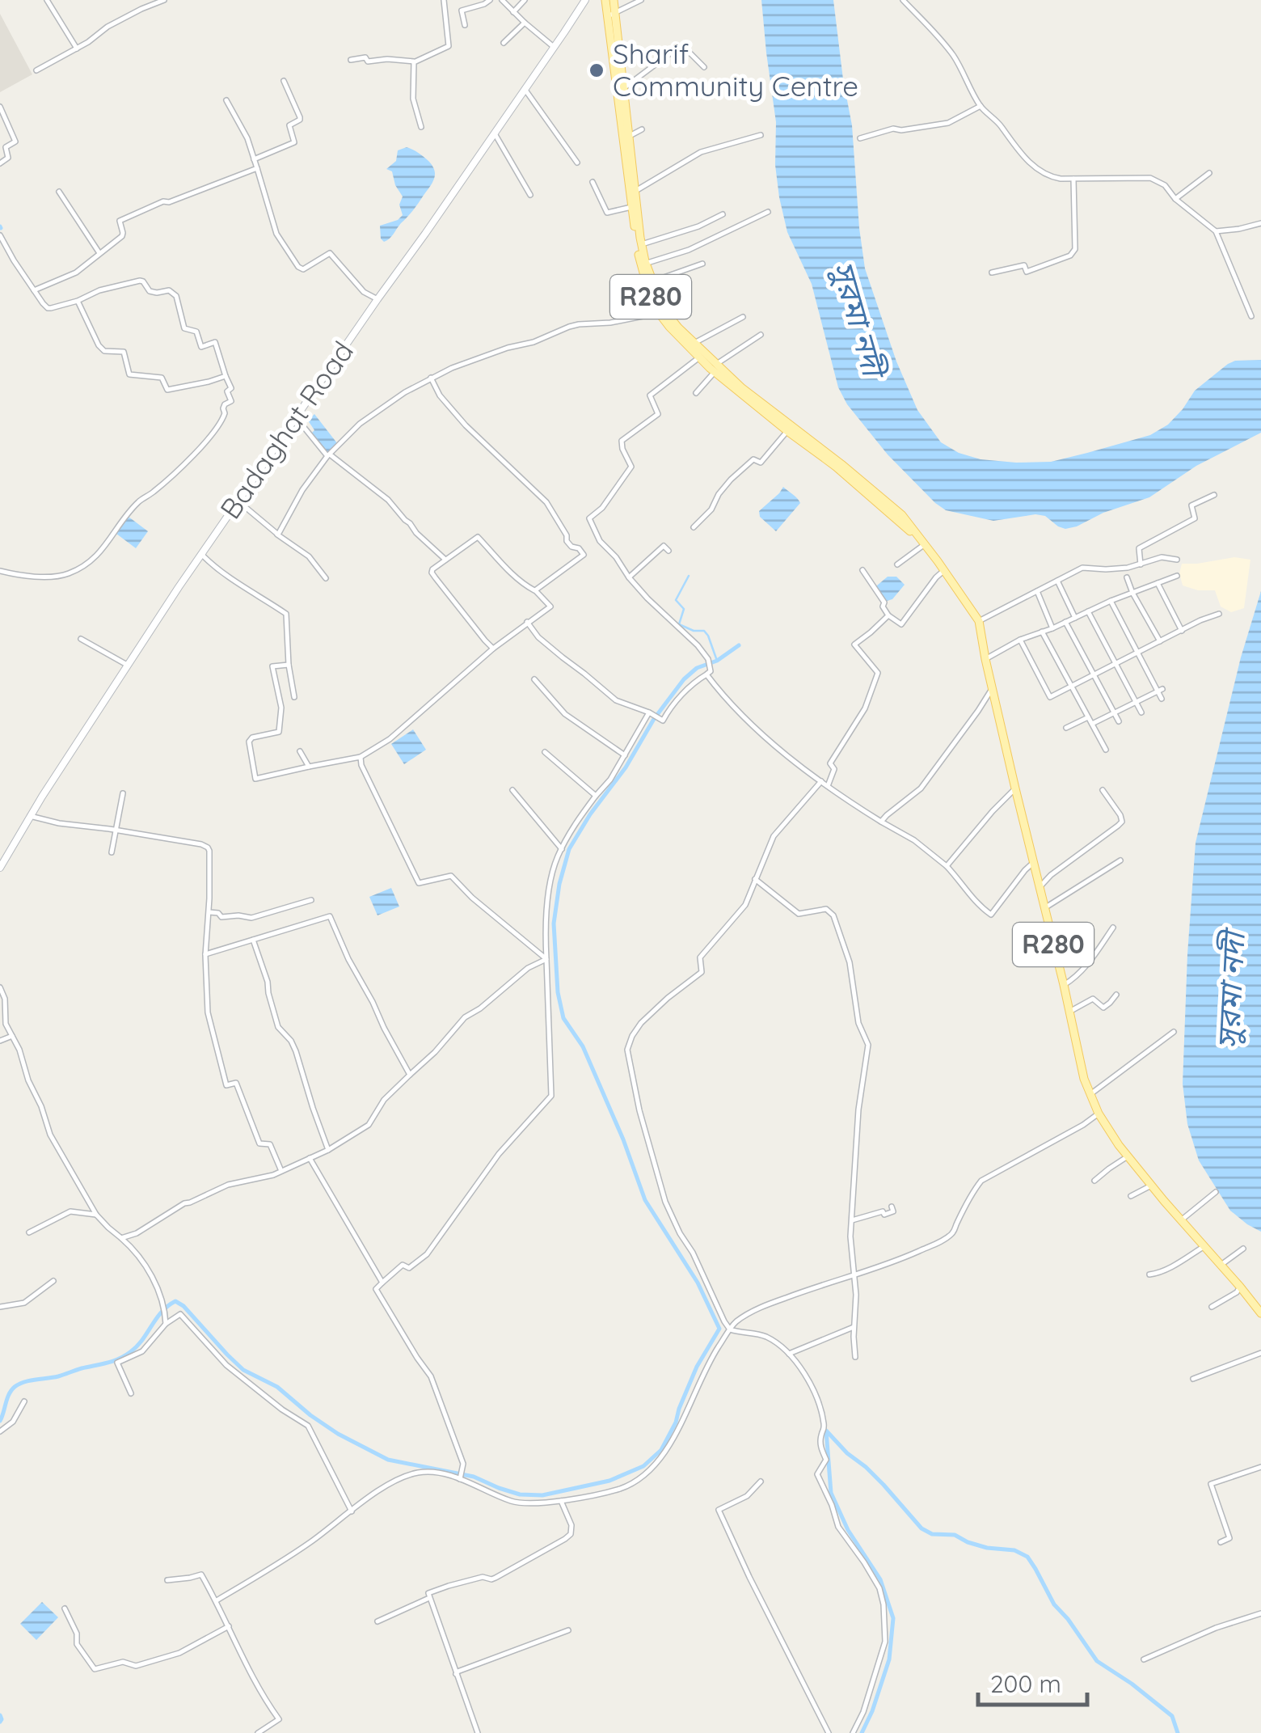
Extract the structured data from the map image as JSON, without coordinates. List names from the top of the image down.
{
  "streets": {
    "main road": ["R280", "Badaghat Road"]
  },
  "water": ["সুরমা নদী"],
  "places": ["Sharif Community Centre"],
  "scale_bar": "200 m"
}
